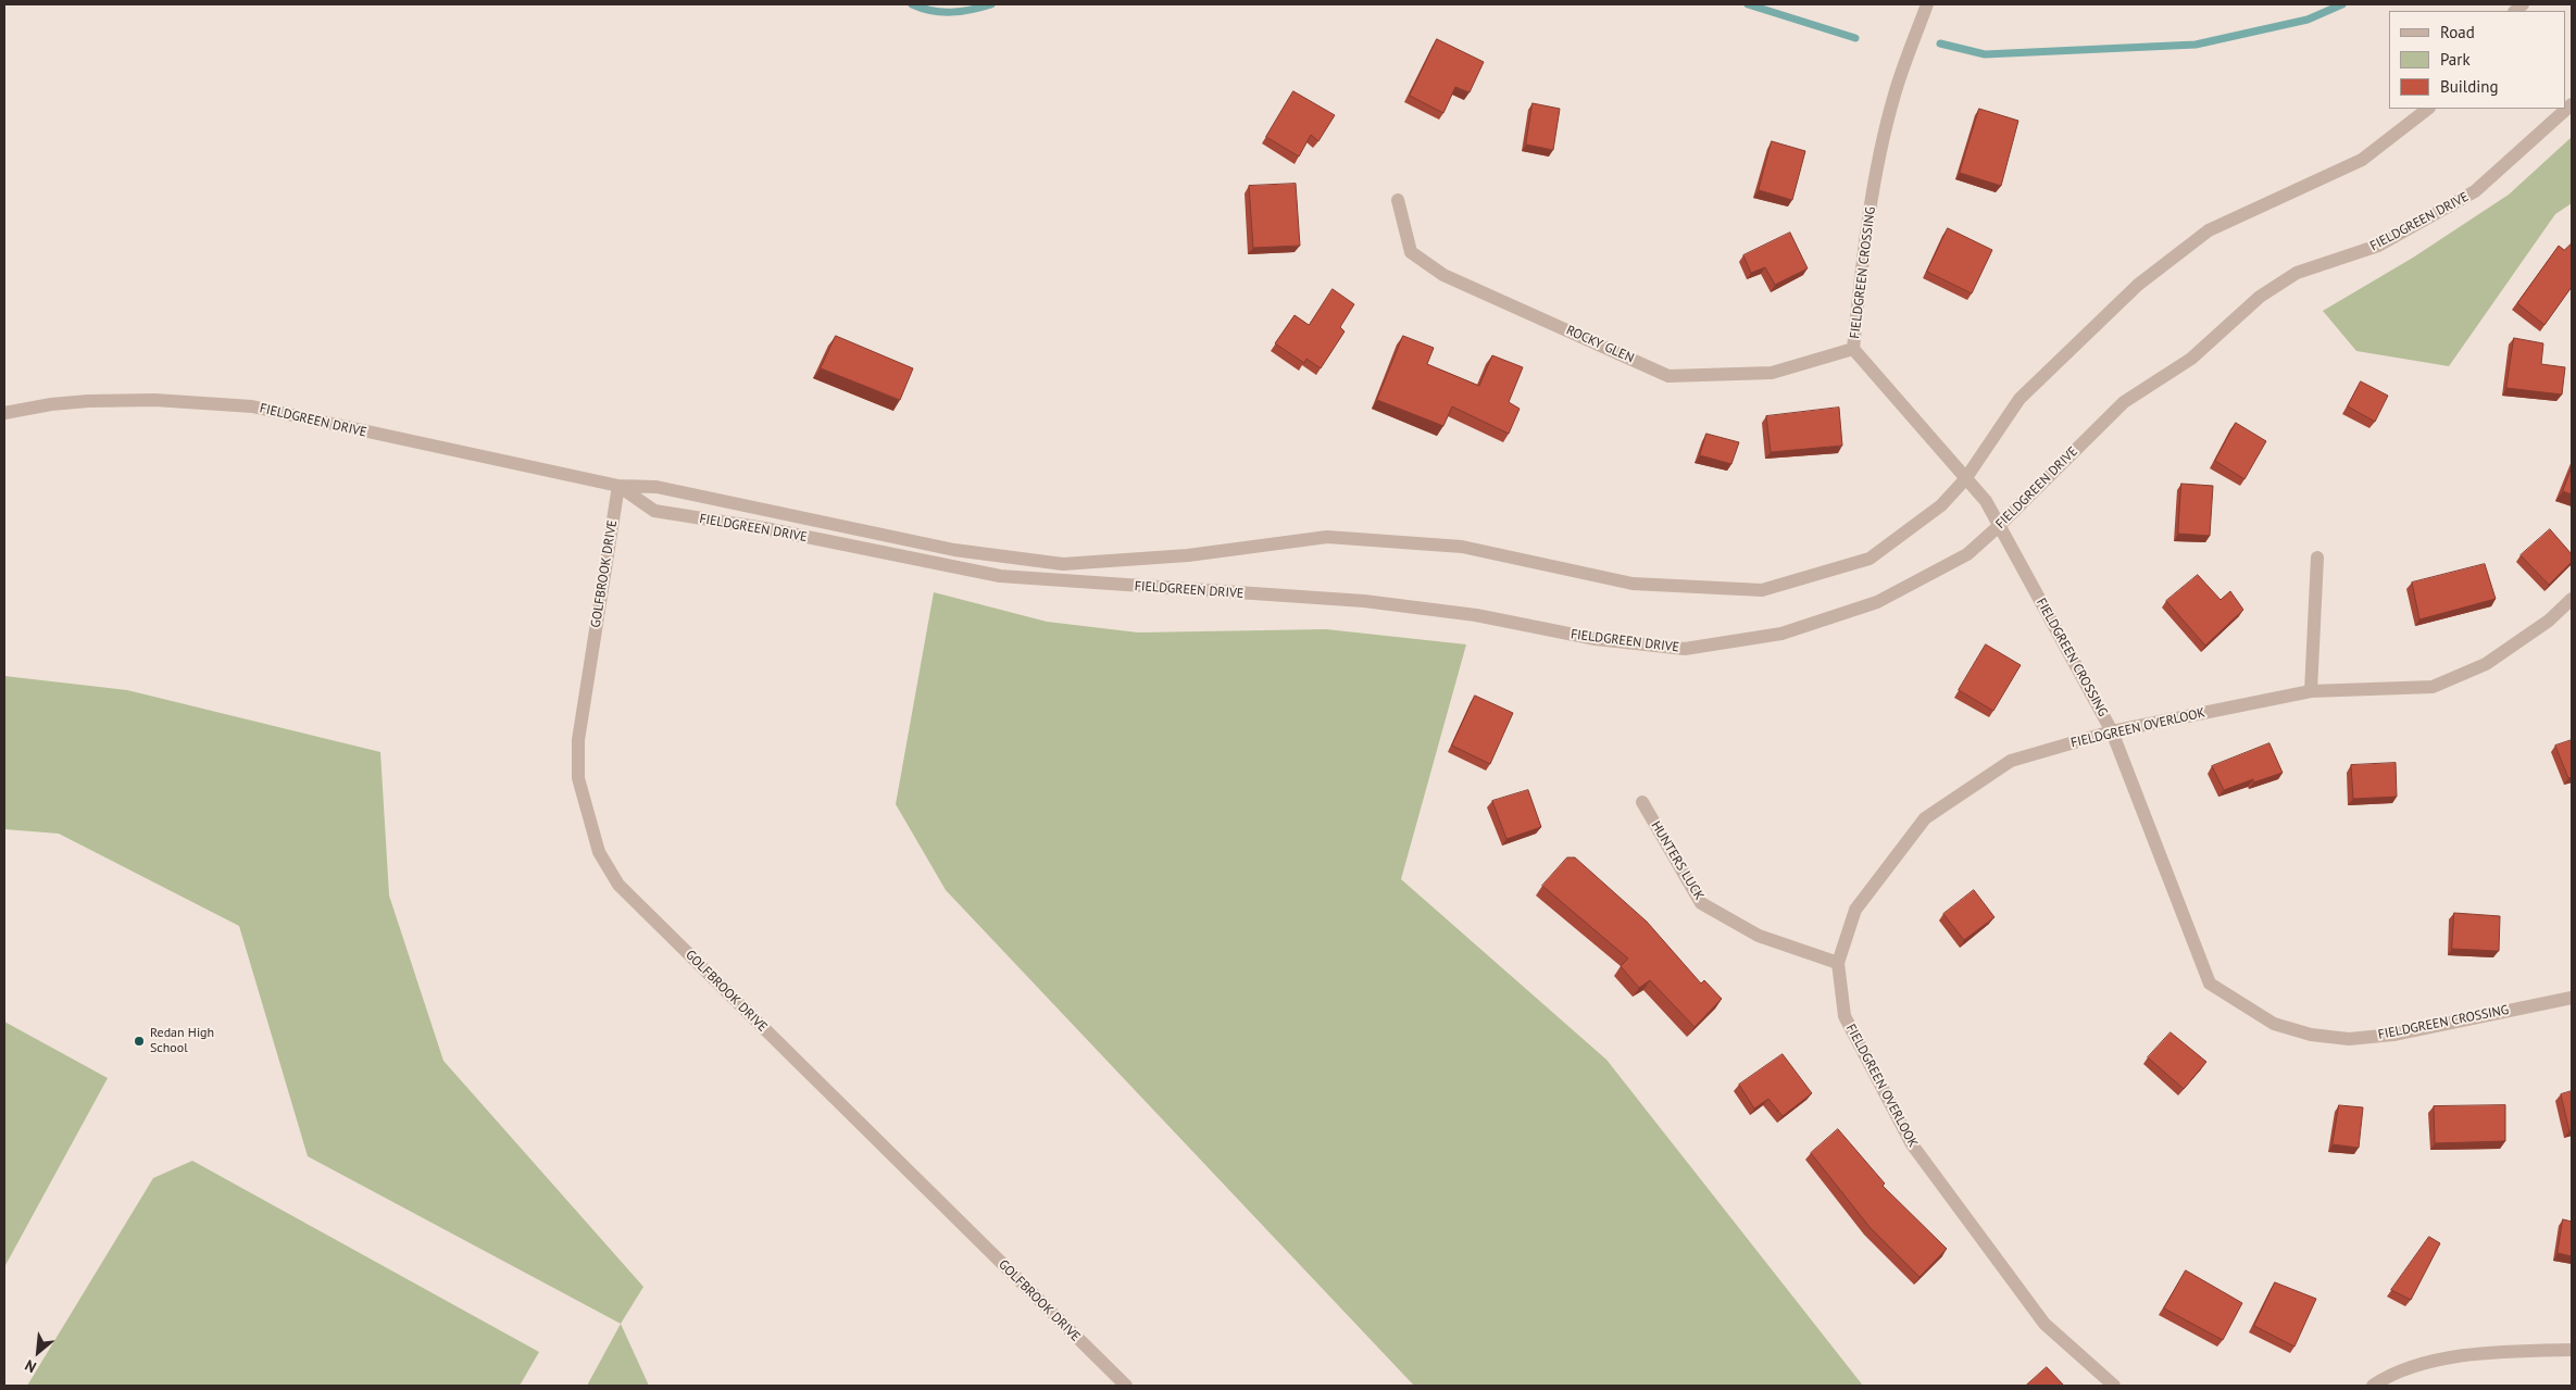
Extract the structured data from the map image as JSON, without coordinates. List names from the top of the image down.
{
  "streets": {
    "street": [
      "FIELDGREEN DRIVE",
      "FIELDGREEN CROSSING",
      "ROCKY GLEN",
      "GOLFBROOK DRIVE",
      "FIELDGREEN OVERLOOK",
      "HUNTERS LUCK"
    ]
  },
  "crossings": [
    ["FIELDGREEN DRIVE", "FIELDGREEN CROSSING"],
    ["FIELDGREEN DRIVE", "GOLFBROOK DRIVE"],
    ["FIELDGREEN CROSSING", "ROCKY GLEN"],
    ["FIELDGREEN CROSSING", "FIELDGREEN OVERLOOK"],
    ["FIELDGREEN OVERLOOK", "HUNTERS LUCK"]
  ],
  "places": ["Redan High School"],
  "legend": ["Road", "Park", "Building"],
  "north": "bottom left"
}
